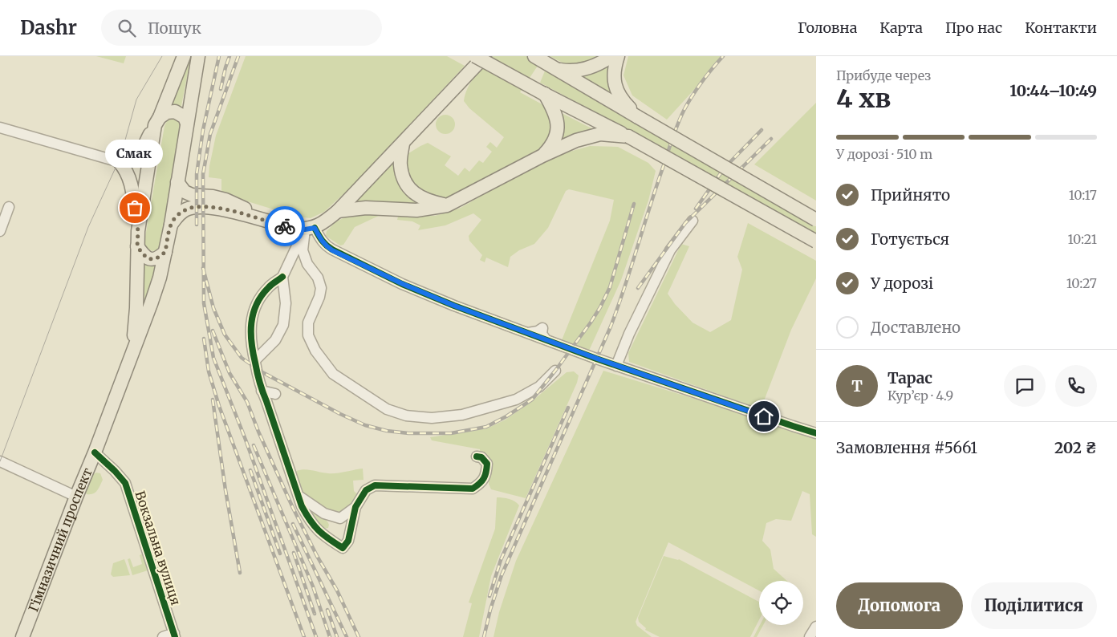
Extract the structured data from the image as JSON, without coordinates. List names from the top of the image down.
{
  "streets": {
    "main road": ["Гімназичний проспект"],
    "street": ["Вокзальна вулиця"]
  },
  "crossings": [
    ["Гімназичний проспект", "Вокзальна вулиця"]
  ],
  "places": ["Смак"],
  "page": {
    "header": "Dashr",
    "search": "Пошук",
    "nav": [
      "Головна",
      "Карта",
      "Про нас",
      "Контакти"
    ],
    "heading": ["4 хв", "Прибуде через", "10:44–10:49"],
    "panel": [
      "Тарас",
      "Кур’єр · 4.9",
      "Замовлення #5661",
      "202 ₴"
    ],
    "bar": "У дорозі · 510 m",
    "bubble": "Смак",
    "list": [
      ["Прийнято", "10:17"],
      ["Готується", "10:21"],
      ["У дорозі", "10:27"],
      "Доставлено"
    ],
    "round": "Т",
    "buttons": ["Допомога", "Поділитися"]
  }
}
